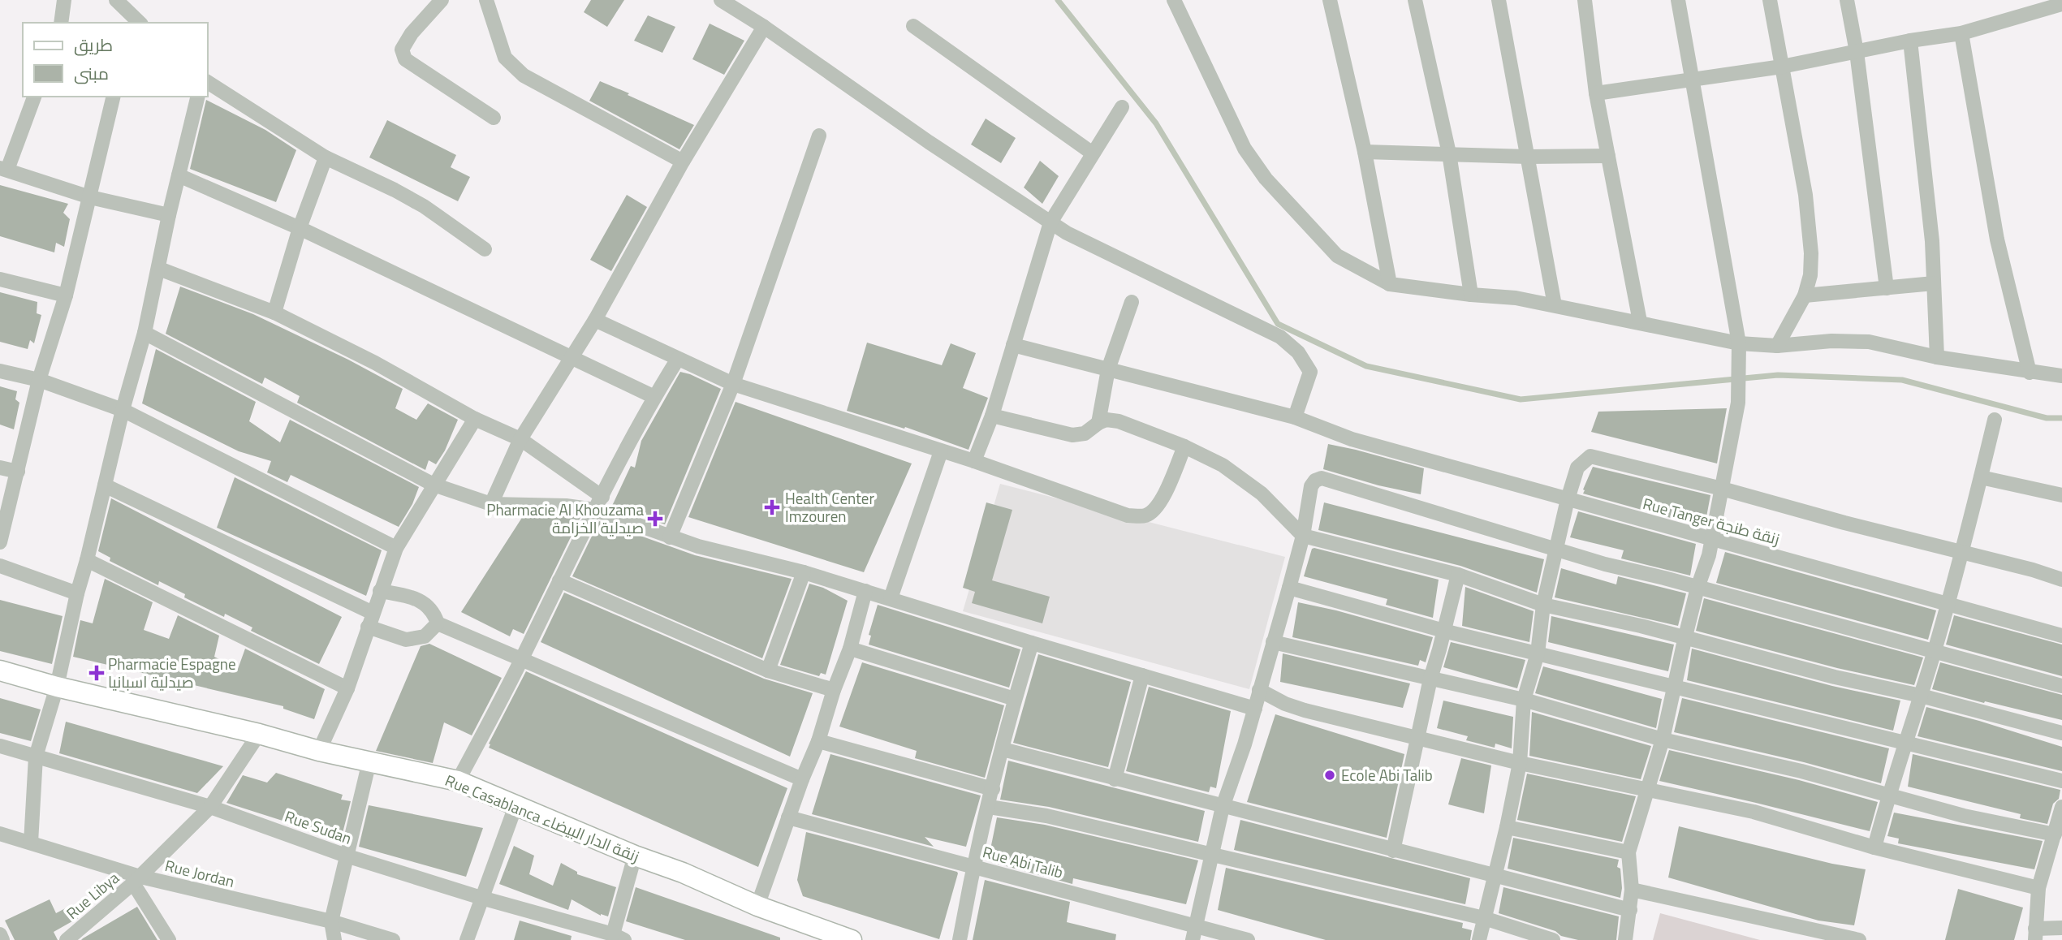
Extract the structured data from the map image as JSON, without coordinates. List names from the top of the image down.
{
  "streets": {
    "main road": ["Rue Casablanca زنقة الدار البيضاء"],
    "street": [
      "Rue Tanger زنقة طنجة",
      "Rue Sudan",
      "Rue Abi Talib",
      "Rue Jordan",
      "Rue Libya"
    ]
  },
  "crossings": [
    ["Rue Casablanca زنقة الدار البيضاء", "Rue Libya"],
    ["Rue Sudan", "Rue Libya"],
    ["Rue Jordan", "Rue Libya"]
  ],
  "places": {
    "health": ["Health Center Imzouren", "Pharmacie Al Khouzama صيدلية الخزامة", "Pharmacie Espagne صيدلية اسبانيا"],
    "other": ["Ecole Abi Talib"]
  },
  "legend": ["طريق", "مبنى"]
}
